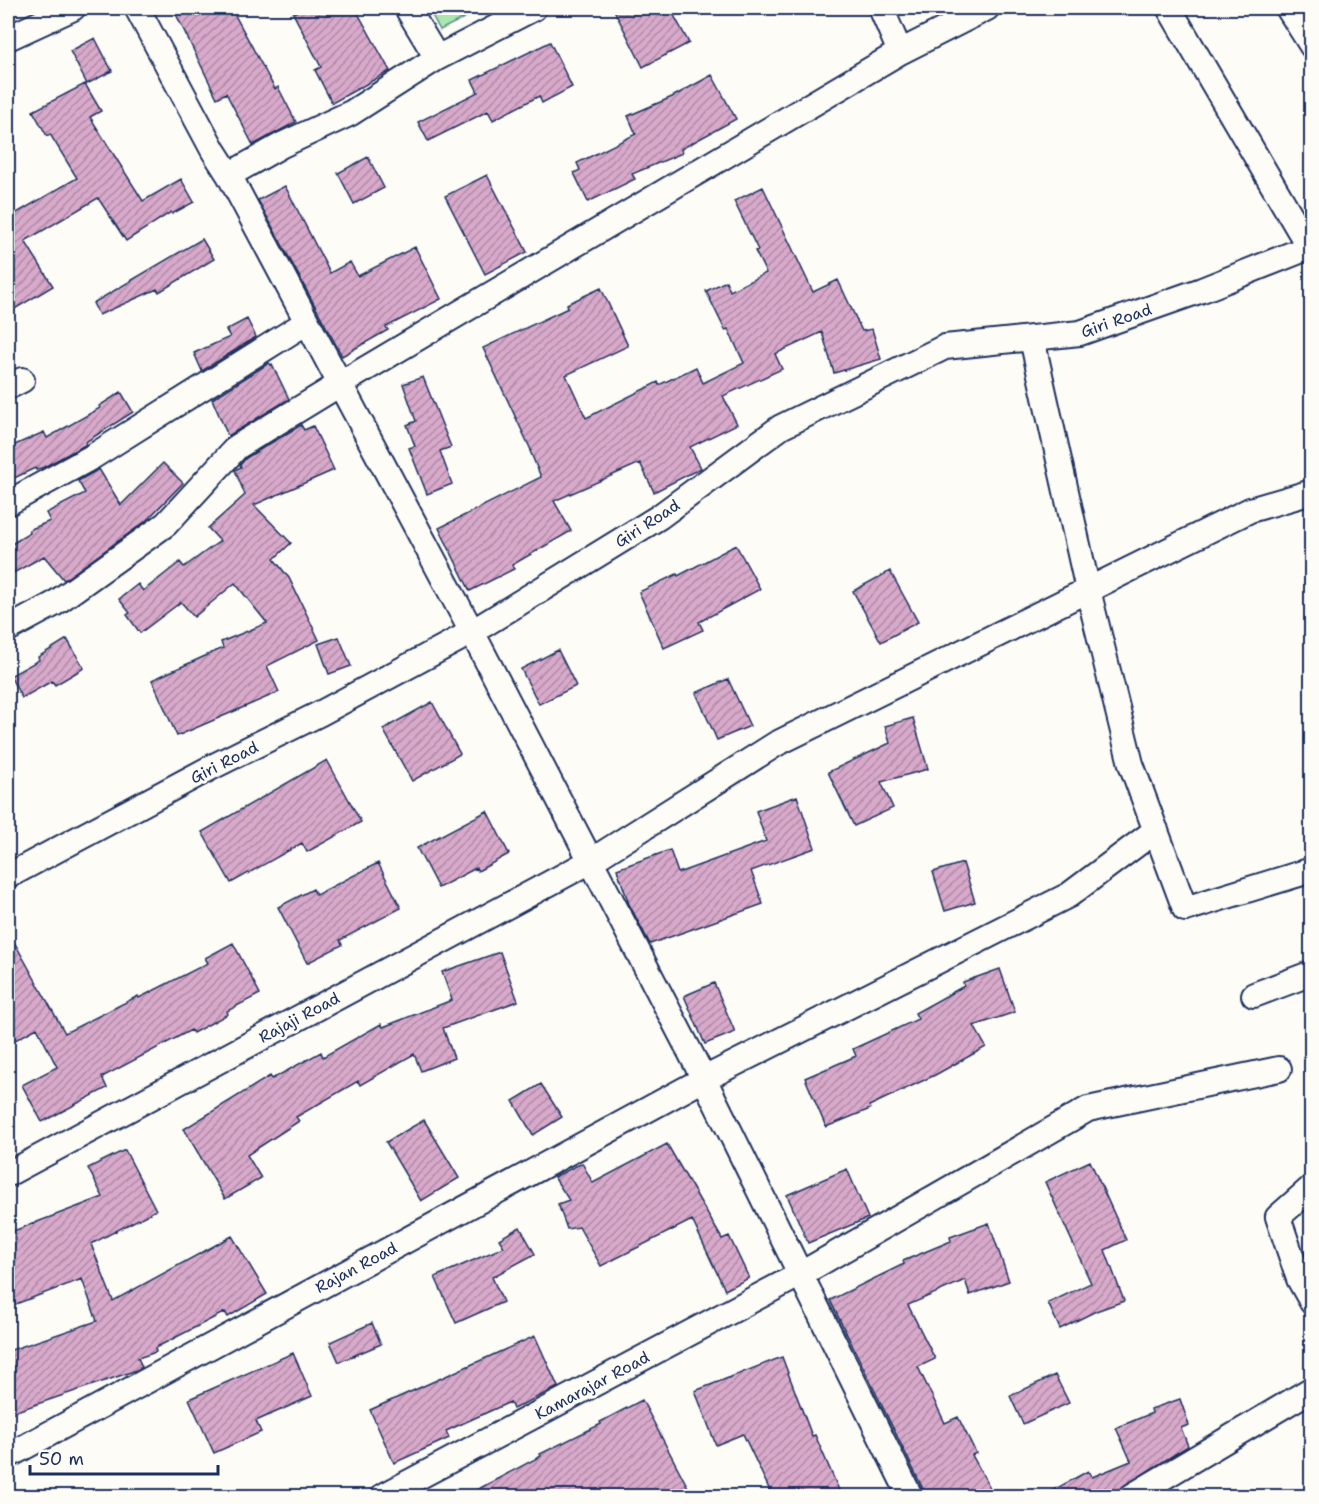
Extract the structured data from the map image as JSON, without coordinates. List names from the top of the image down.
{
  "streets": {
    "street": [
      "Giri Road",
      "Rajaji Road",
      "Rajan Road",
      "Kamarajar Road"
    ]
  },
  "scale_bar": "50 m"
}
